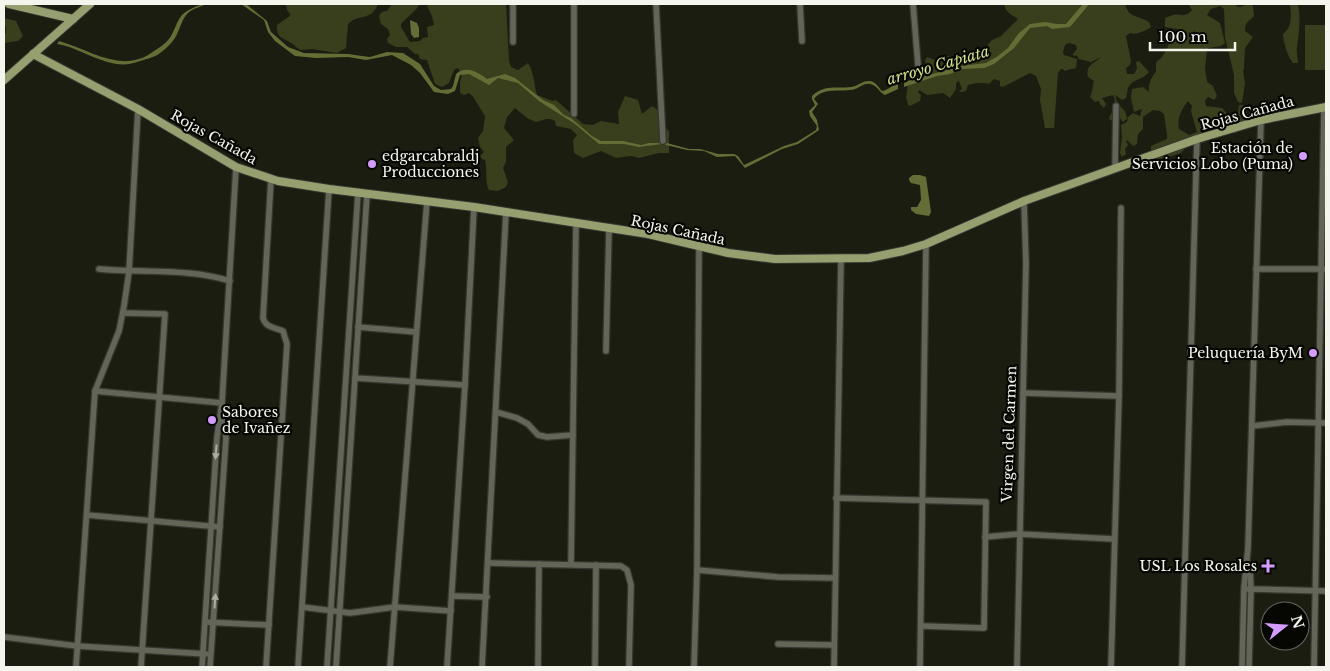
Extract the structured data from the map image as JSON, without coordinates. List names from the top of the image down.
{
  "streets": {
    "main road": ["Rojas Cañada"],
    "street": ["Virgen del Carmen"]
  },
  "crossings": [
    ["Rojas Cañada", "Virgen del Carmen"]
  ],
  "water": ["arroyo Capiata"],
  "places": {
    "other": [
      "Estación de Servicios Lobo (Puma)",
      "edgarcabraldj Producciones",
      "Peluquería ByM",
      "Sabores de Ivañez"
    ],
    "health": ["USL Los Rosales"]
  },
  "scale_bar": "100 m",
  "north": "right"
}
